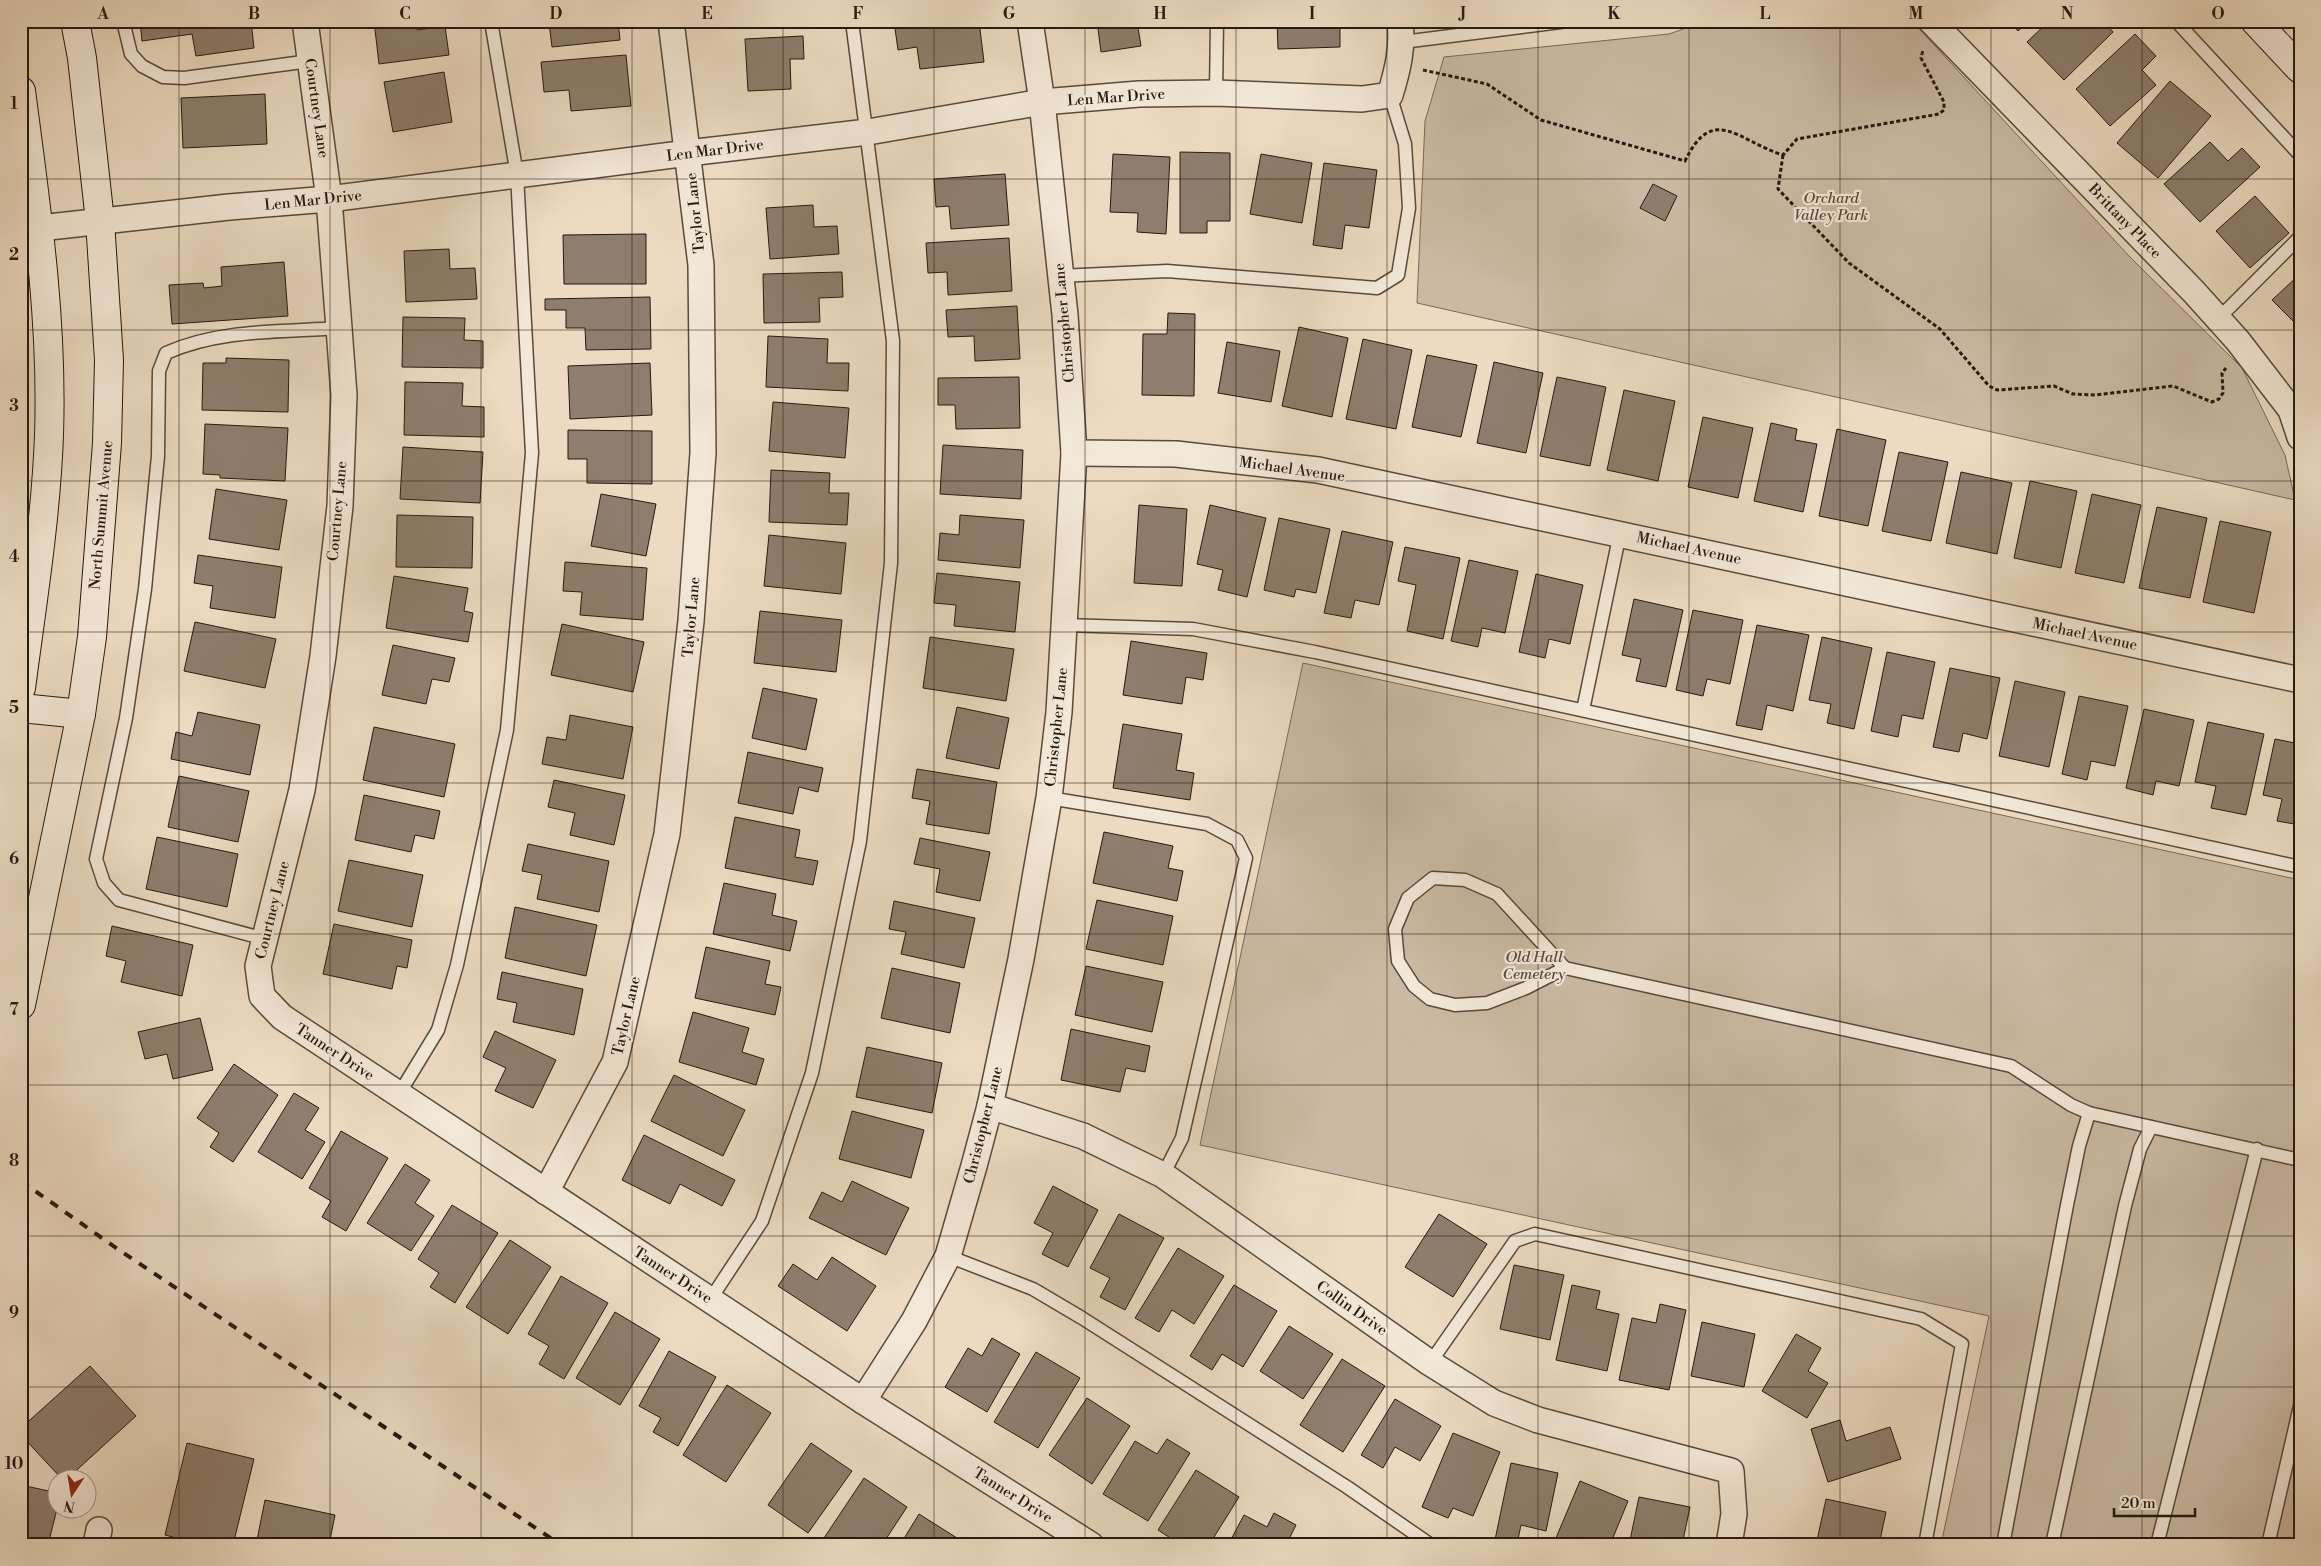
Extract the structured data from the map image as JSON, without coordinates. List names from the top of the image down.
{
  "streets": {
    "main road": ["North Summit Avenue"],
    "street": [
      "Len Mar Drive",
      "Courtney Lane",
      "Taylor Lane",
      "Brittany Place",
      "Christopher Lane",
      "Michael Avenue",
      "Tanner Drive",
      "Collin Drive"
    ]
  },
  "crossings": [
    ["Len Mar Drive", "Courtney Lane"],
    ["Len Mar Drive", "Taylor Lane"],
    ["Len Mar Drive", "Christopher Lane"],
    ["Len Mar Drive", "North Summit Avenue"],
    ["Courtney Lane", "Tanner Drive"],
    ["Taylor Lane", "Tanner Drive"],
    ["Christopher Lane", "Michael Avenue"],
    ["Christopher Lane", "Tanner Drive"],
    ["Christopher Lane", "Collin Drive"]
  ],
  "parks": ["Orchard Valley Park", "Old Hall Cemetery"],
  "scale_bar": "20 m",
  "north": "bottom",
  "grid": {
    "columns": [
      "A",
      "B",
      "C",
      "D",
      "E",
      "F",
      "G",
      "H",
      "I",
      "J",
      "K",
      "L",
      "M",
      "N",
      "O"
    ],
    "rows": [
      "1",
      "2",
      "3",
      "4",
      "5",
      "6",
      "7",
      "8",
      "9",
      "10"
    ]
  }
}
